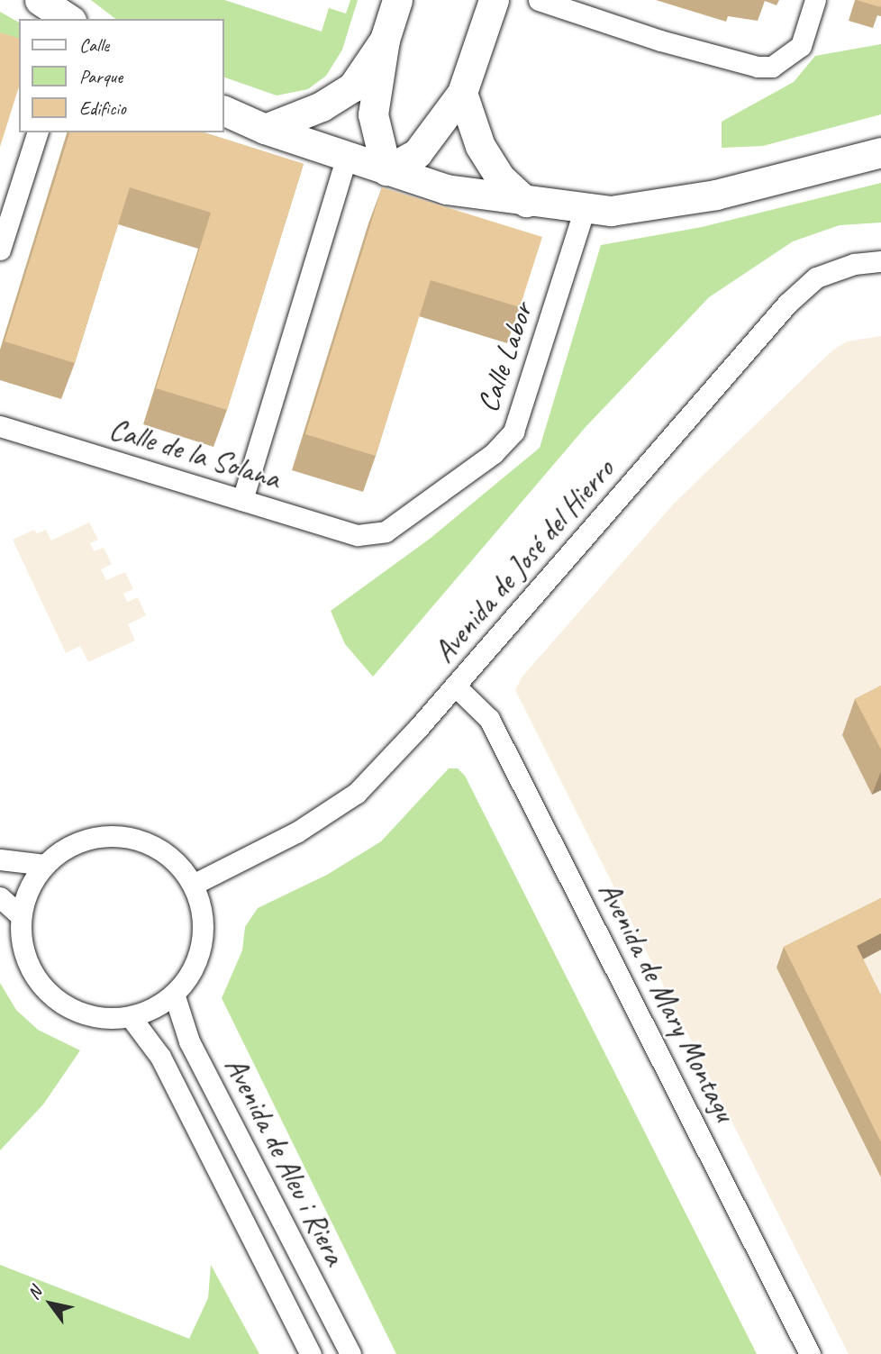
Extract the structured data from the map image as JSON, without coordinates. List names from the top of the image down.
{
  "streets": {
    "street": [
      "Calle Labor",
      "Calle de la Solana",
      "Avenida de José del Hierro",
      "Avenida de Mary Montagu",
      "Avenida de Aleu i Riera"
    ]
  },
  "crossings": [
    ["Calle Labor", "Calle de la Solana"],
    ["Avenida de José del Hierro", "Avenida de Mary Montagu"],
    ["Avenida de José del Hierro", "Avenida de Aleu i Riera"]
  ],
  "legend": ["Calle", "Parque", "Edificio"],
  "north": "top left"
}
